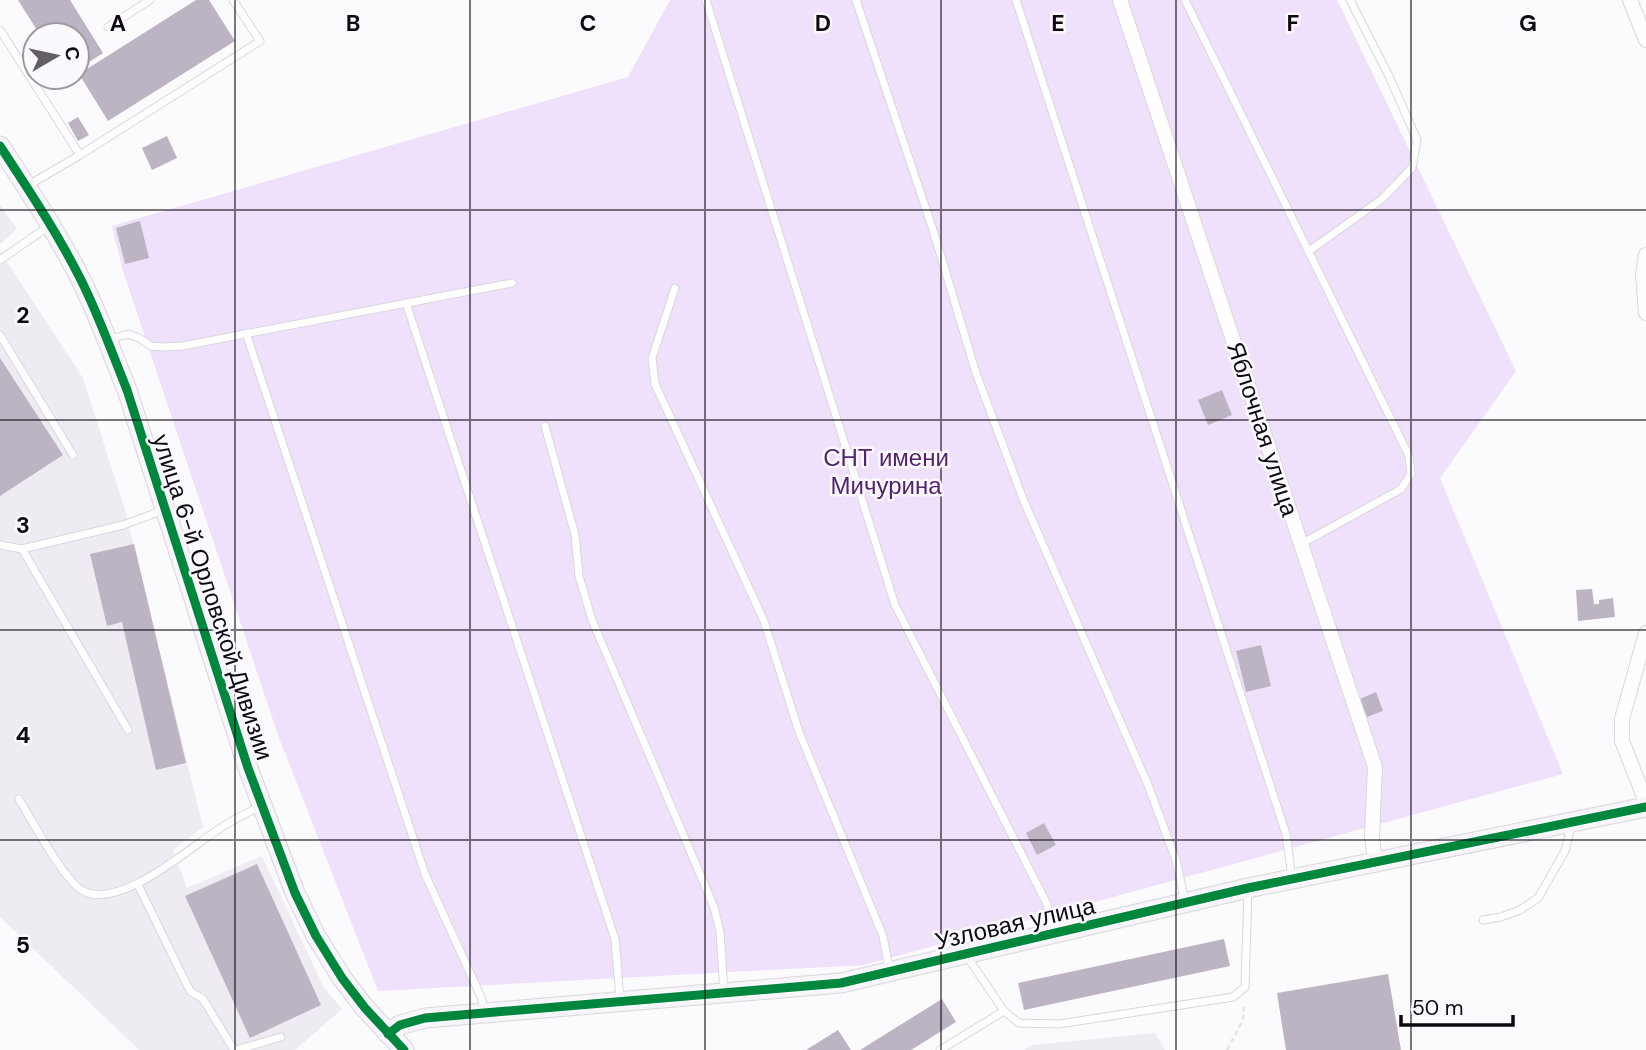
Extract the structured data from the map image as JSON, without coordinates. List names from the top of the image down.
{
  "streets": {
    "street": ["Яблочная улица", "улица 6-й Орловской Дивизии", "Узловая улица"]
  },
  "crossings": [
    ["Яблочная улица", "Узловая улица"],
    ["улица 6-й Орловской Дивизии", "Узловая улица"]
  ],
  "parks": ["СНТ имени Мичурина"],
  "scale_bar": "50 m",
  "north": "right",
  "grid": {
    "columns": [
      "A",
      "B",
      "C",
      "D",
      "E",
      "F",
      "G"
    ],
    "rows": [
      "2",
      "3",
      "4",
      "5"
    ]
  }
}
